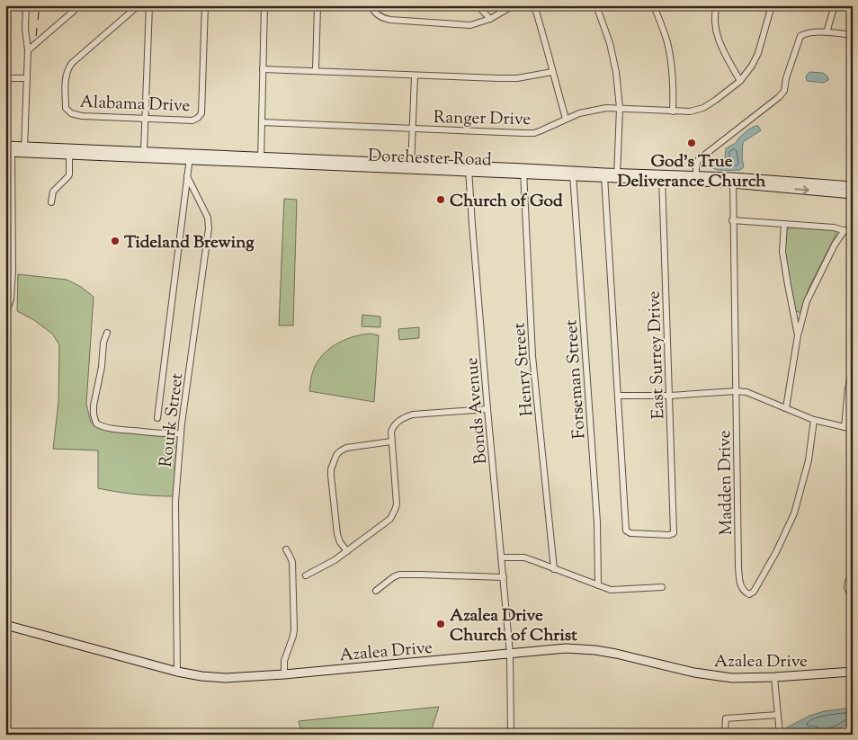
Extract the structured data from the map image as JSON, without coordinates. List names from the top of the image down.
{
  "streets": {
    "main road": ["Dorchester Road", "Azalea Drive"],
    "street": [
      "Alabama Drive",
      "Ranger Drive",
      "East Surrey Drive",
      "Henry Street",
      "Forseman Street",
      "Bonds Avenue",
      "Rourk Street",
      "Madden Drive"
    ]
  },
  "crossings": [
    ["Dorchester Road", "East Surrey Drive"],
    ["Dorchester Road", "Henry Street"],
    ["Dorchester Road", "Forseman Street"],
    ["Dorchester Road", "Bonds Avenue"],
    ["Dorchester Road", "Madden Drive"],
    ["Bonds Avenue", "Azalea Drive"],
    ["Rourk Street", "Azalea Drive"]
  ],
  "places": [
    "God's True Deliverance Church",
    "Church of God",
    "Tideland Brewing",
    "Azalea Drive Church of Christ"
  ]
}
